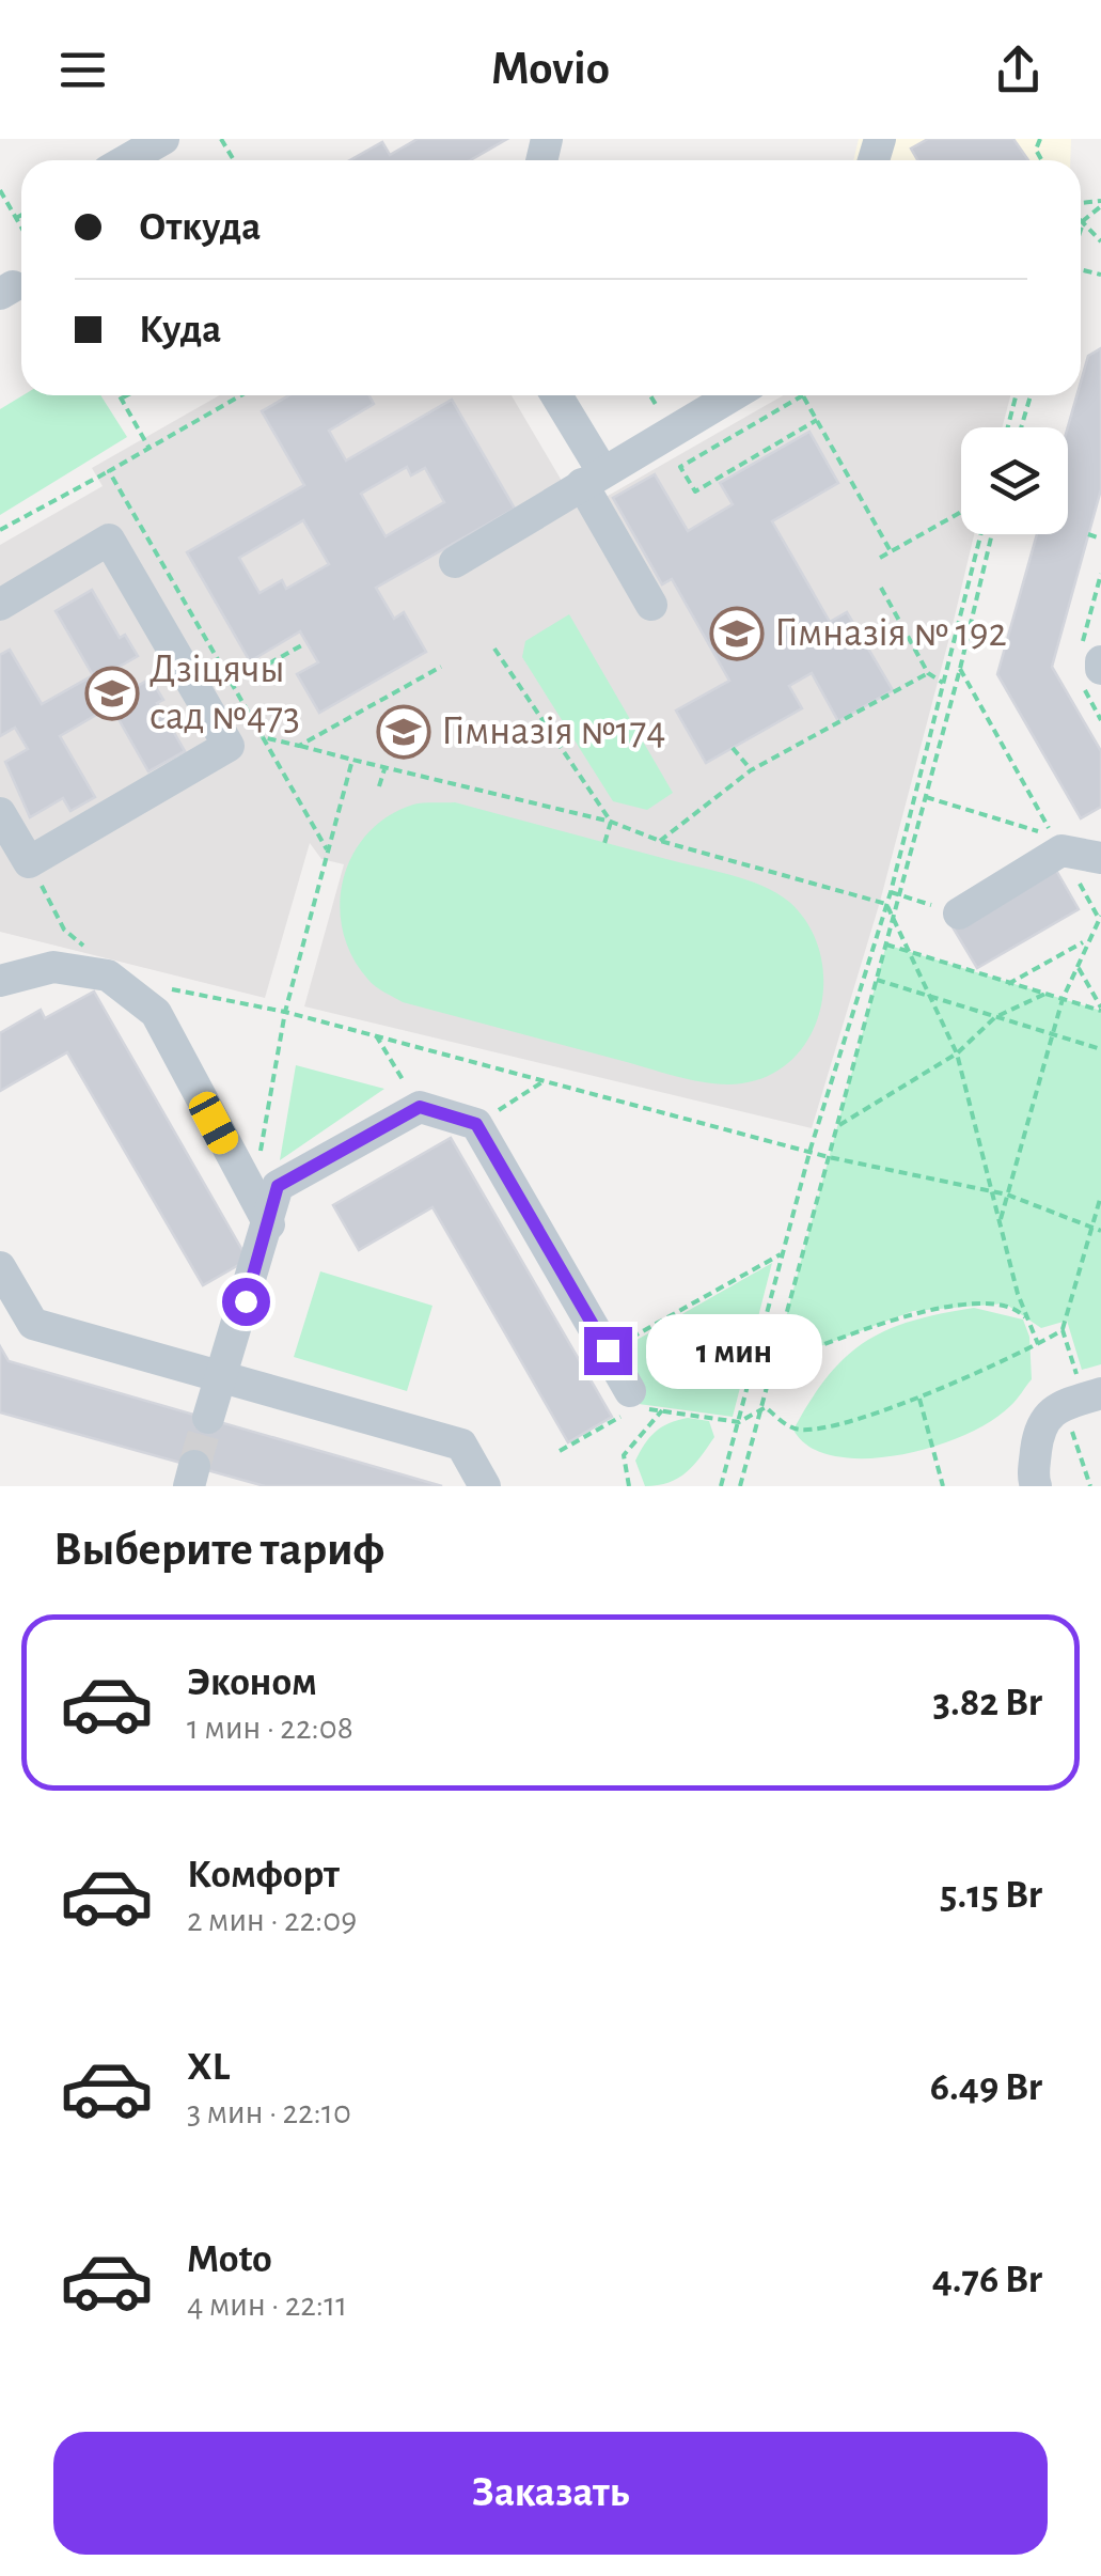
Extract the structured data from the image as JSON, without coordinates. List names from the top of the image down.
{
  "places": {
    "school or university": ["Гімназія № 192", "Дзіцячы сад №473", "Гімназія №174"]
  },
  "page": {
    "header": "Movio",
    "banner": ["Откуда", "Куда"],
    "bubble": "1 мин",
    "heading": "Выберите тариф",
    "list": [
      {
        "name": "Эконом",
        "note": "1 мин · 22:08",
        "value": "3.82 Br"
      },
      {
        "name": "Комфорт",
        "note": "2 мин · 22:09",
        "value": "5.15 Br"
      },
      {
        "name": "XL",
        "note": "3 мин · 22:10",
        "value": "6.49 Br"
      },
      {
        "name": "Moto",
        "note": "4 мин · 22:11",
        "value": "4.76 Br"
      }
    ],
    "buttons": "Заказать"
  }
}
